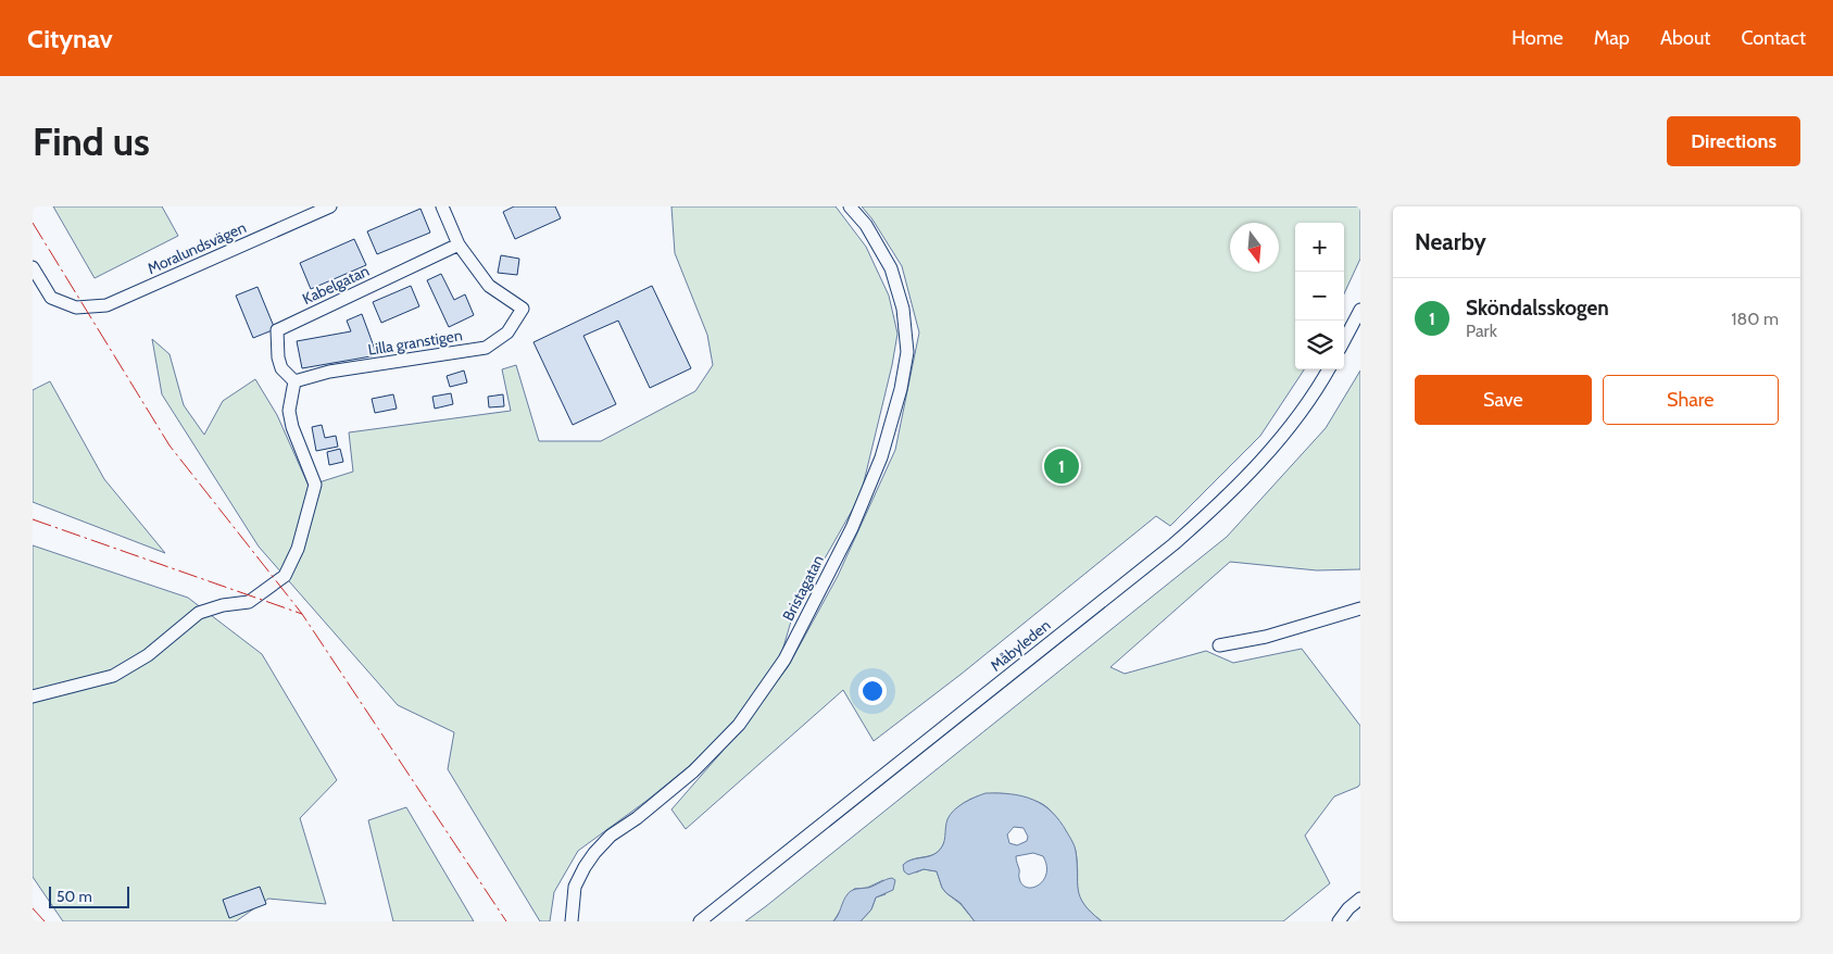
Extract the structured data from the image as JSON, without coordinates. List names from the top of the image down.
{
  "streets": {
    "street": [
      "Moralundsvägen",
      "Kabelgatan",
      "Lilla granstigen",
      "Bristagatan",
      "Måbyleden"
    ]
  },
  "crossings": [
    ["Kabelgatan", "Lilla granstigen"]
  ],
  "scale_bar": "50 m",
  "north": "bottom",
  "page": {
    "header": "Citynav",
    "nav": [
      "Home",
      "Map",
      "About",
      "Contact"
    ],
    "buttons": [
      "Directions",
      ["Save", "Share"]
    ],
    "title": "Find us",
    "heading": "Nearby",
    "map_buttons": ["+", "−"],
    "list": [
      {
        "mark": "1",
        "name": "Sköndalsskogen",
        "note": "Park",
        "value": "180 m"
      }
    ],
    "pins": "1",
    "scale": "50 m"
  }
}
